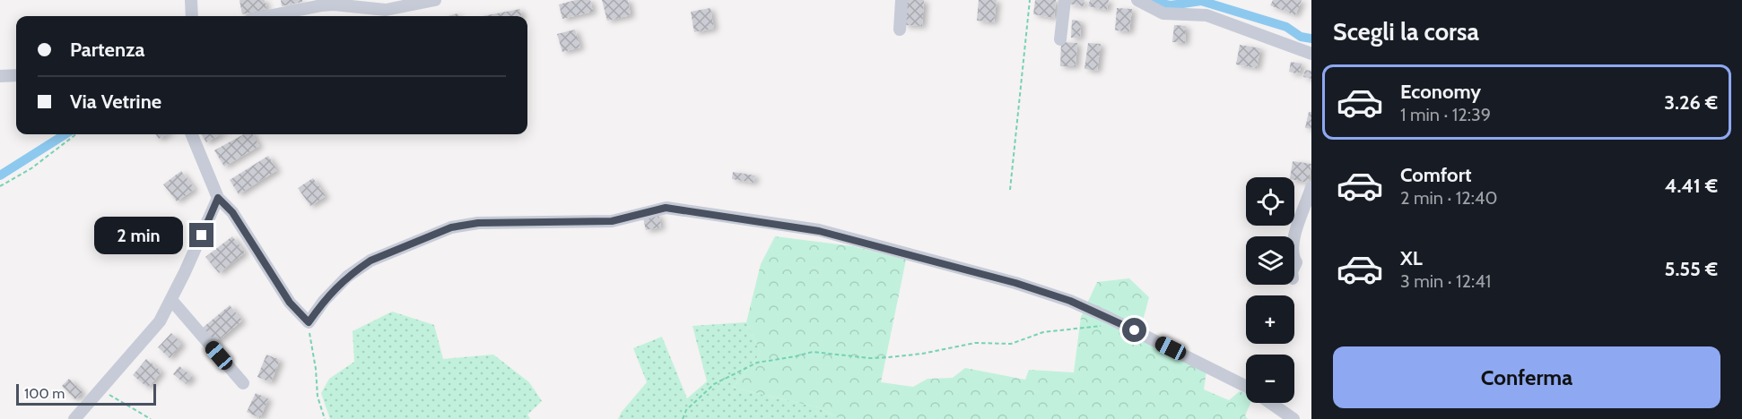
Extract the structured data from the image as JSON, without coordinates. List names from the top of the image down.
{
  "scale_bar": "100 m",
  "page": {
    "heading": "Scegli la corsa",
    "banner": ["Partenza", "Via Vetrine"],
    "list": [
      {
        "name": "Economy",
        "note": "1 min · 12:39",
        "value": "3.26 €"
      },
      {
        "name": "Comfort",
        "note": "2 min · 12:40",
        "value": "4.41 €"
      },
      {
        "name": "XL",
        "note": "3 min · 12:41",
        "value": "5.55 €"
      }
    ],
    "map_buttons": ["+", "−"],
    "bubble": "2 min",
    "buttons": "Conferma",
    "scale": "100 m"
  }
}
